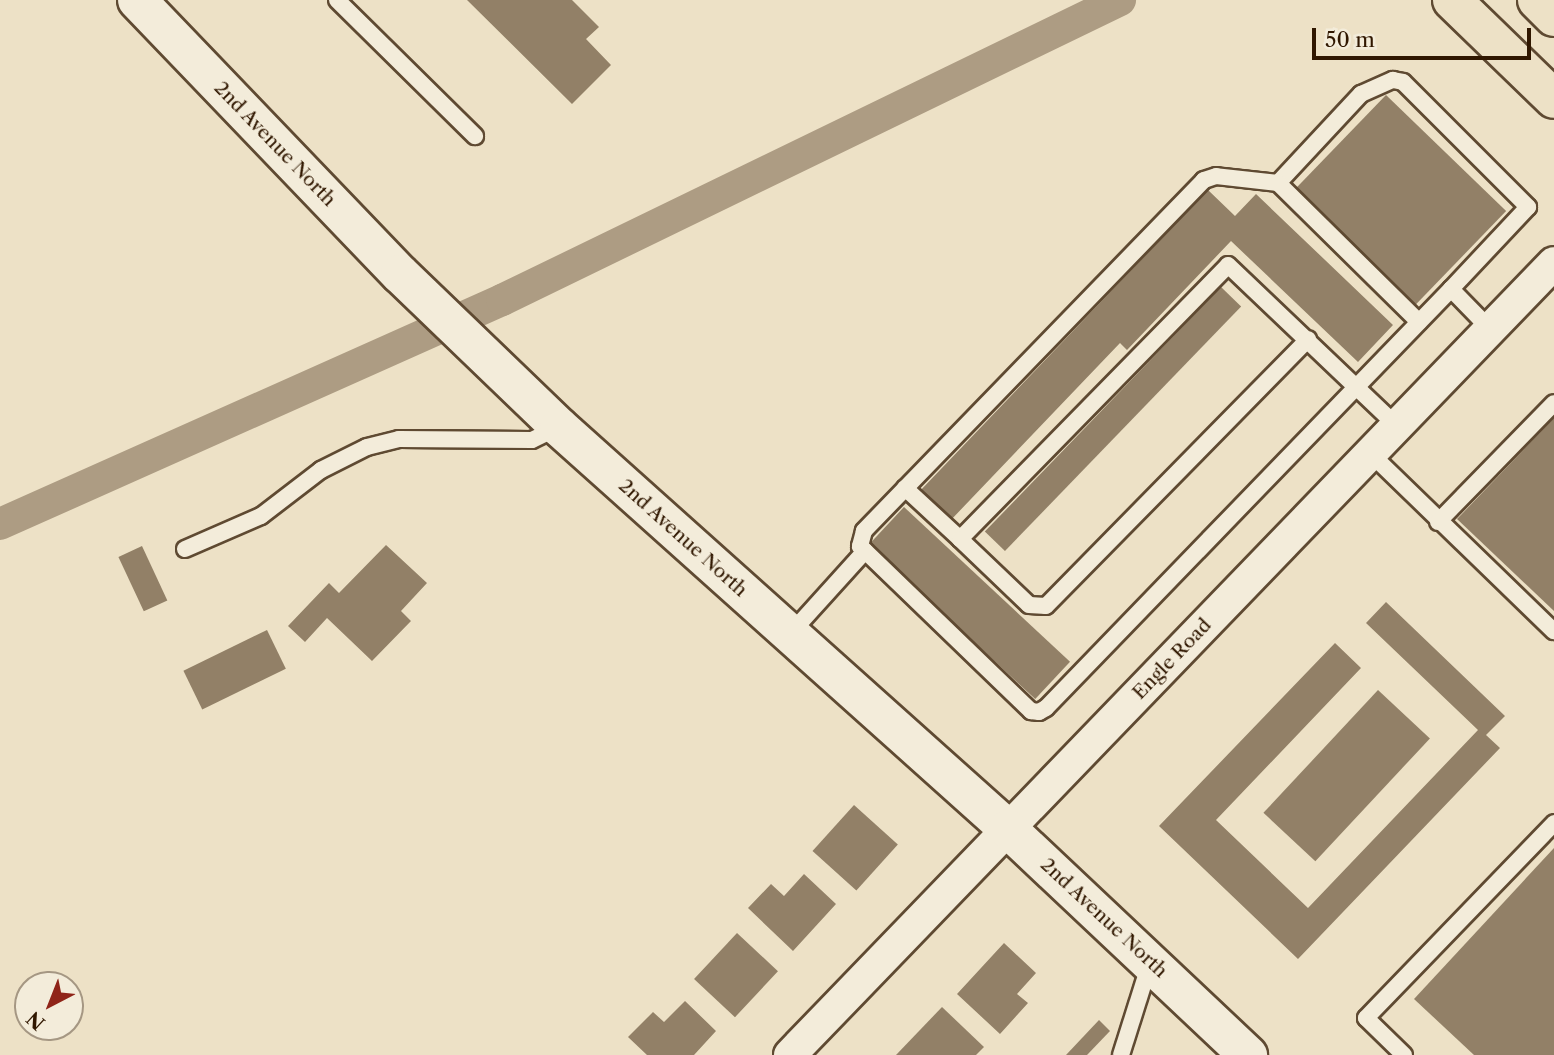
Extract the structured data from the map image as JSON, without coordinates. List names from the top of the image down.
{
  "streets": {
    "street": ["2nd Avenue North", "Engle Road"]
  },
  "crossings": [
    ["2nd Avenue North", "Engle Road"]
  ],
  "scale_bar": "50 m",
  "north": "bottom left"
}
